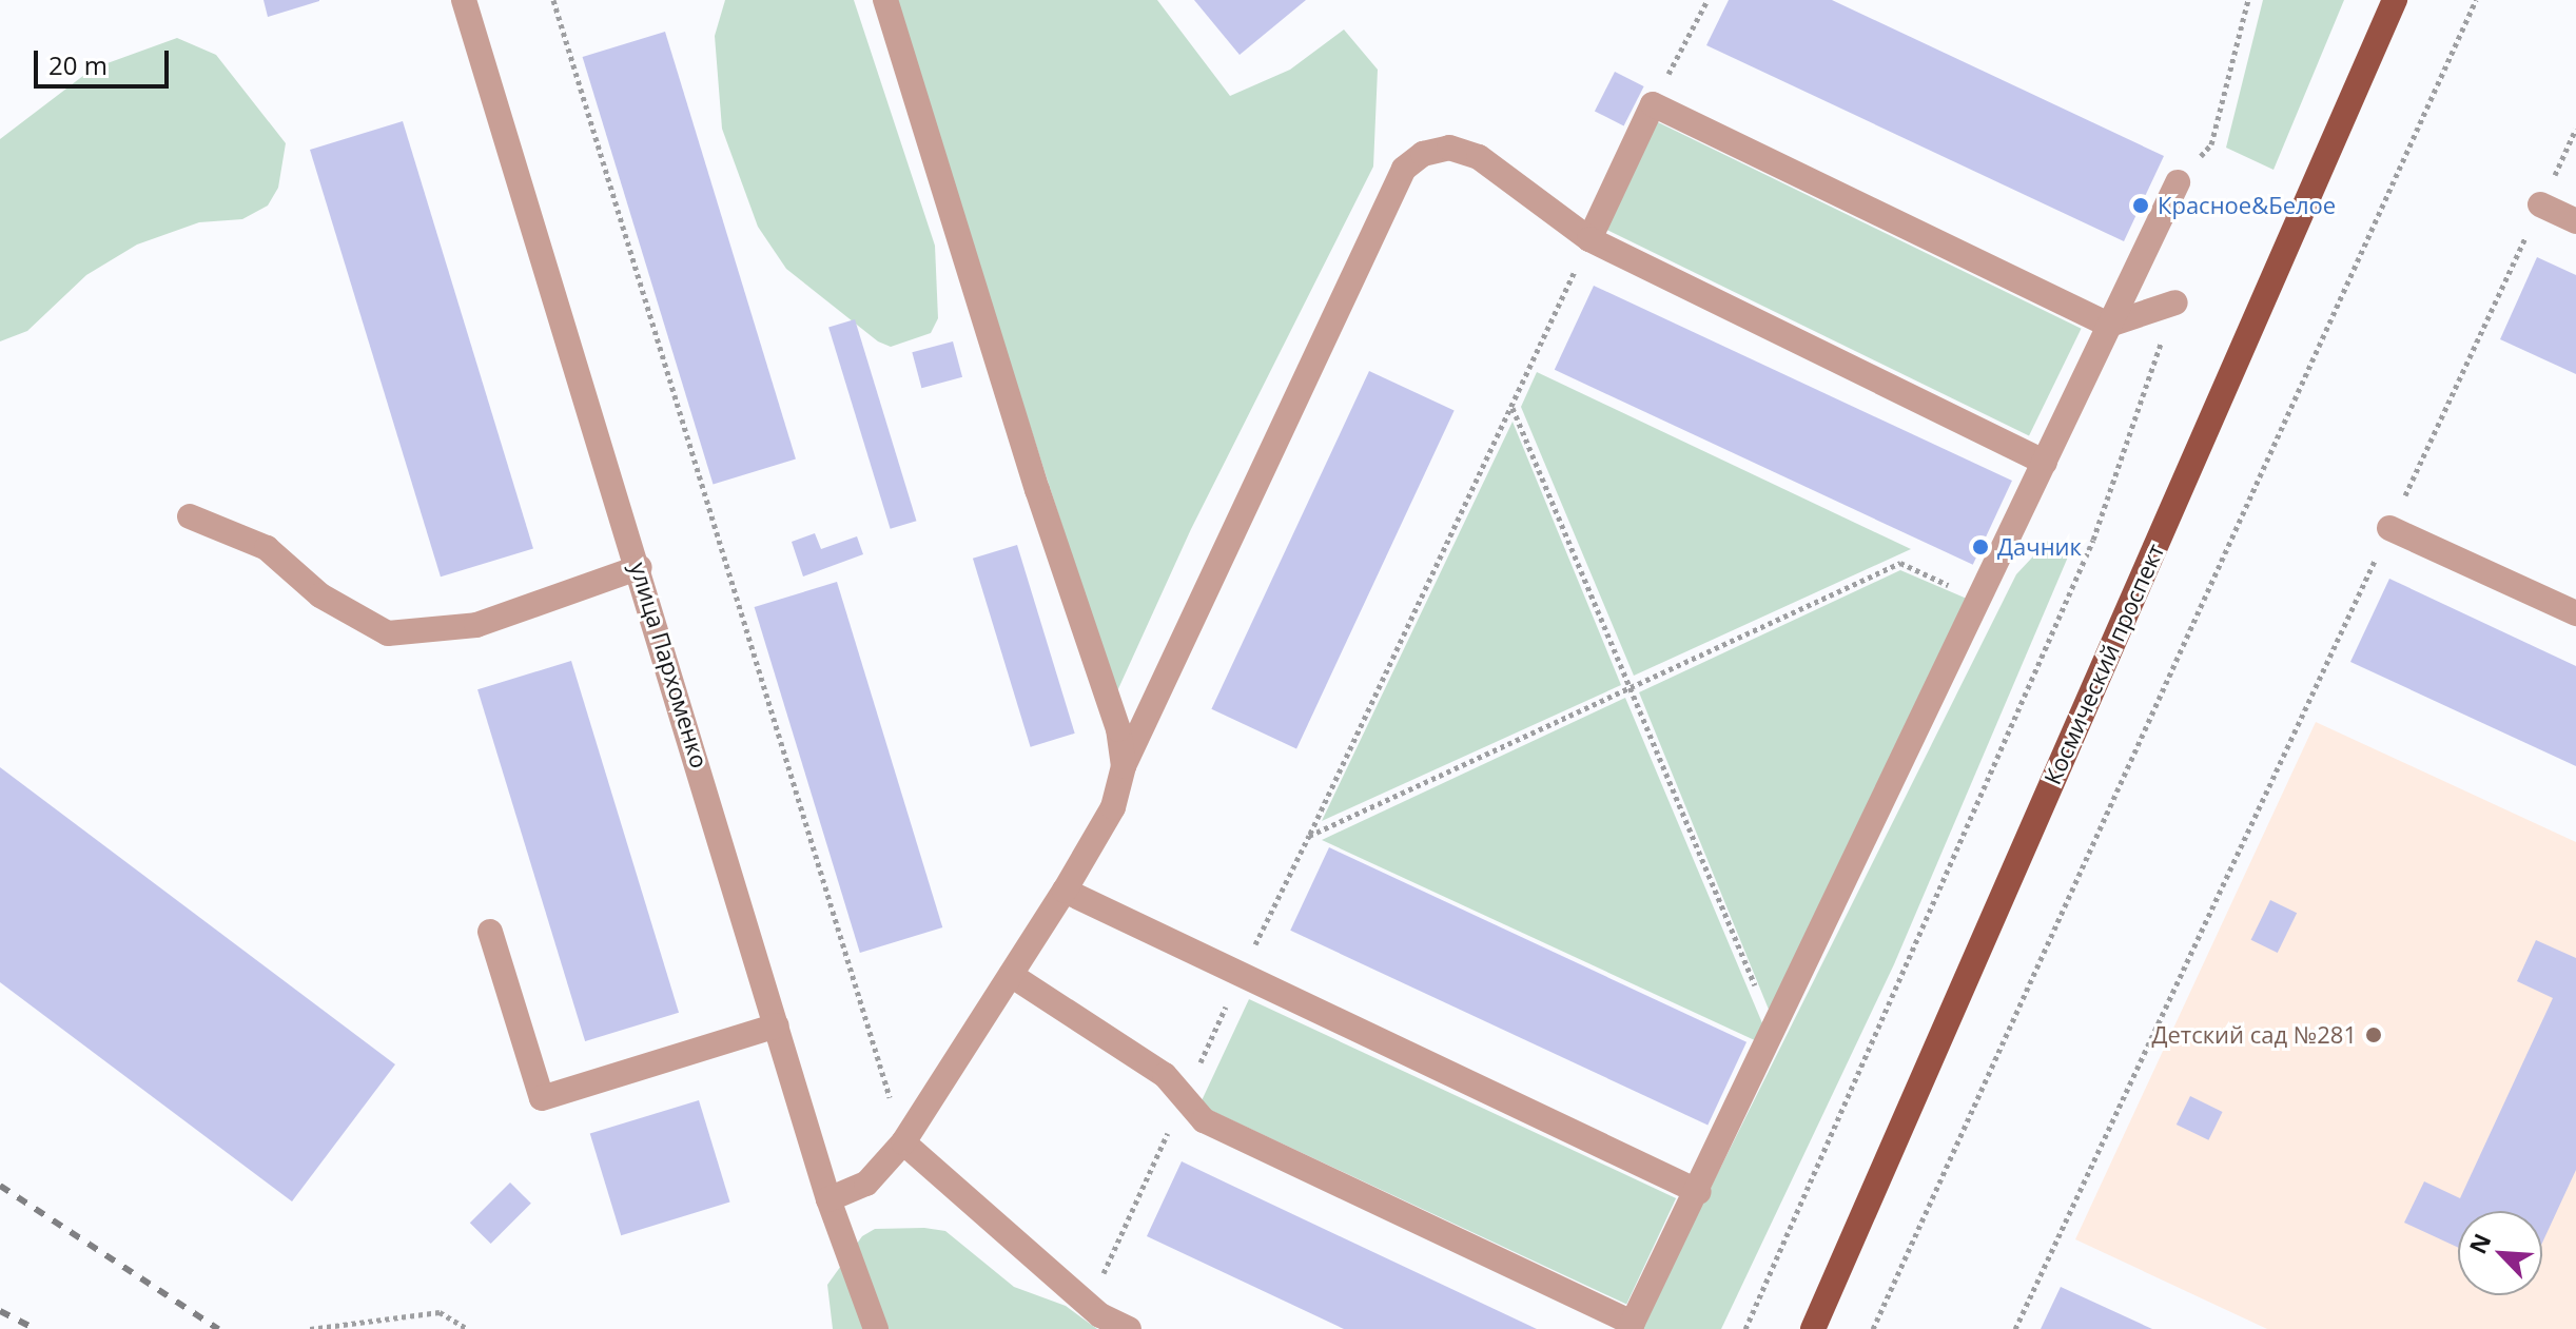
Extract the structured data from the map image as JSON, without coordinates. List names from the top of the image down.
{
  "streets": {
    "main road": ["Космический проспект"],
    "street": ["улица Пархоменко"]
  },
  "places": ["Красное&Белое", "Дачник", "Детский сад №281"],
  "scale_bar": "20 m",
  "north": "top left"
}
